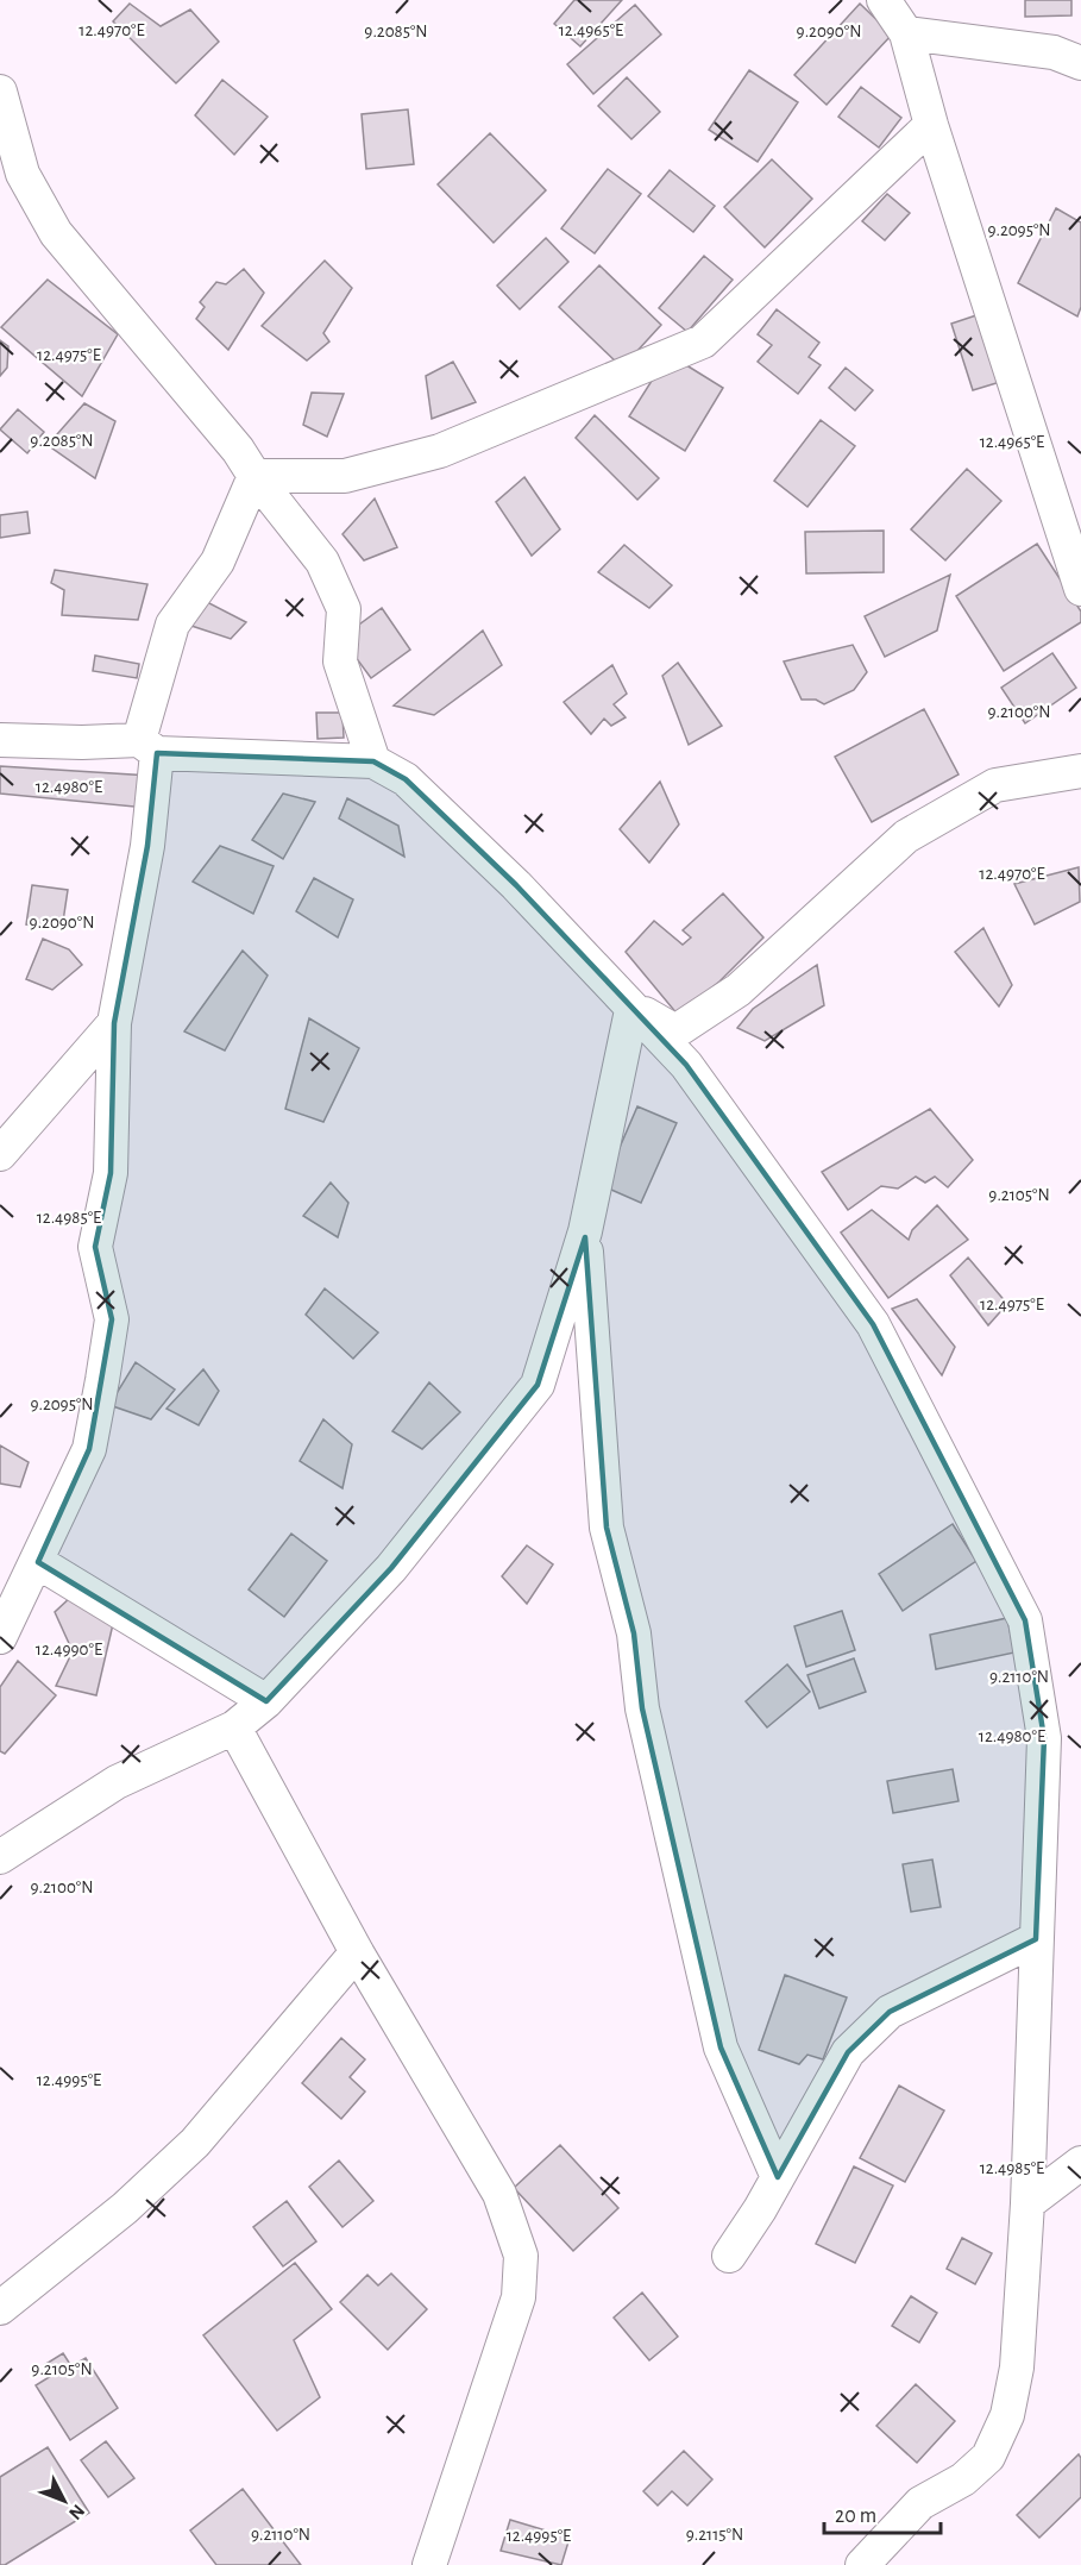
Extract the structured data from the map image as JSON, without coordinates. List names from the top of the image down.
{
  "scale_bar": "20 m",
  "north": "bottom right",
  "coordinates": [
    "12.4970°E",
    "12.4965°E",
    "9.2085°N",
    "9.2090°N",
    "9.2095°N",
    "12.4975°E",
    "9.2100°N",
    "12.4980°E",
    "9.2105°N",
    "12.4985°E",
    "12.4990°E",
    "9.2110°N",
    "12.4995°E",
    "9.2115°N"
  ]
}
